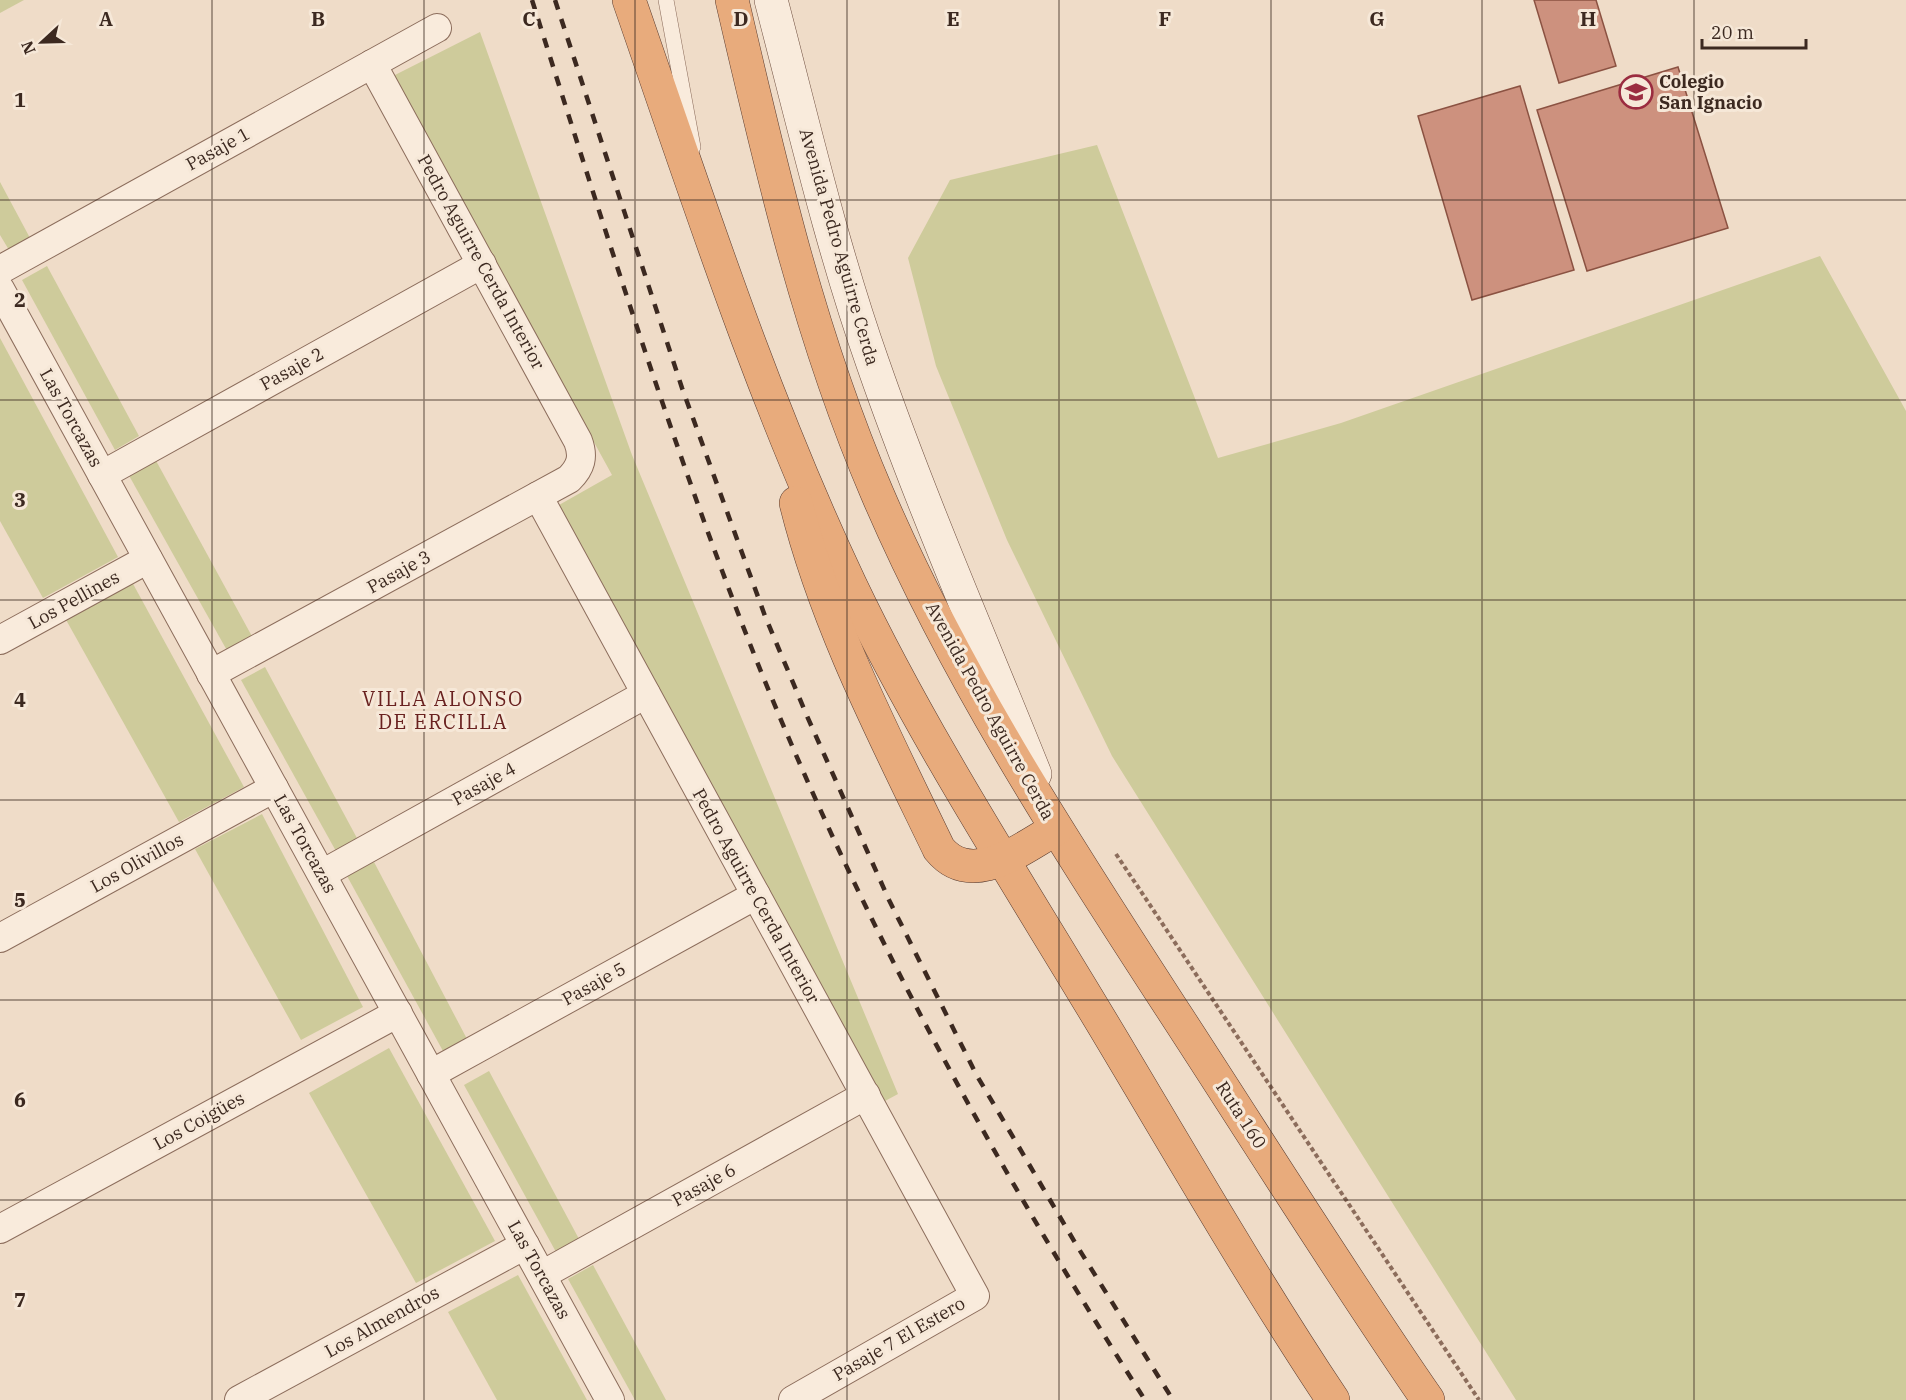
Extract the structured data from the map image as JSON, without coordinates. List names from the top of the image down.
{
  "streets": {
    "highway": ["Avenida Pedro Aguirre Cerda", "Ruta 160"],
    "street": [
      "Pasaje 1",
      "Pedro Aguirre Cerda Interior",
      "Pasaje 2",
      "Las Torcazas",
      "Pasaje 3",
      "Los Pellines",
      "Pasaje 4",
      "Los Olivillos",
      "Pasaje 5",
      "Los Coigües",
      "Pasaje 6",
      "Los Almendros",
      "Pasaje 7 El Estero"
    ]
  },
  "crossings": [
    ["Pasaje 1", "Pedro Aguirre Cerda Interior"],
    ["Avenida Pedro Aguirre Cerda", "Ruta 160"],
    ["Pedro Aguirre Cerda Interior", "Pasaje 2"],
    ["Pedro Aguirre Cerda Interior", "Pasaje 3"],
    ["Pedro Aguirre Cerda Interior", "Pasaje 4"],
    ["Pedro Aguirre Cerda Interior", "Pasaje 5"],
    ["Pedro Aguirre Cerda Interior", "Pasaje 6"],
    ["Pedro Aguirre Cerda Interior", "Pasaje 7 El Estero"],
    ["Pasaje 2", "Las Torcazas"],
    ["Las Torcazas", "Pasaje 3"],
    ["Las Torcazas", "Los Pellines"],
    ["Las Torcazas", "Pasaje 4"],
    ["Las Torcazas", "Los Olivillos"],
    ["Las Torcazas", "Pasaje 5"],
    ["Las Torcazas", "Los Coigües"],
    ["Las Torcazas", "Pasaje 6"],
    ["Las Torcazas", "Los Almendros"]
  ],
  "districts": ["VILLA ALONSO DE ERCILLA"],
  "places": {
    "school or university": ["Colegio San Ignacio"]
  },
  "scale_bar": "20 m",
  "north": "left",
  "grid": {
    "columns": [
      "A",
      "B",
      "C",
      "D",
      "E",
      "F",
      "G",
      "H"
    ],
    "rows": [
      "1",
      "2",
      "3",
      "4",
      "5",
      "6",
      "7"
    ]
  }
}
